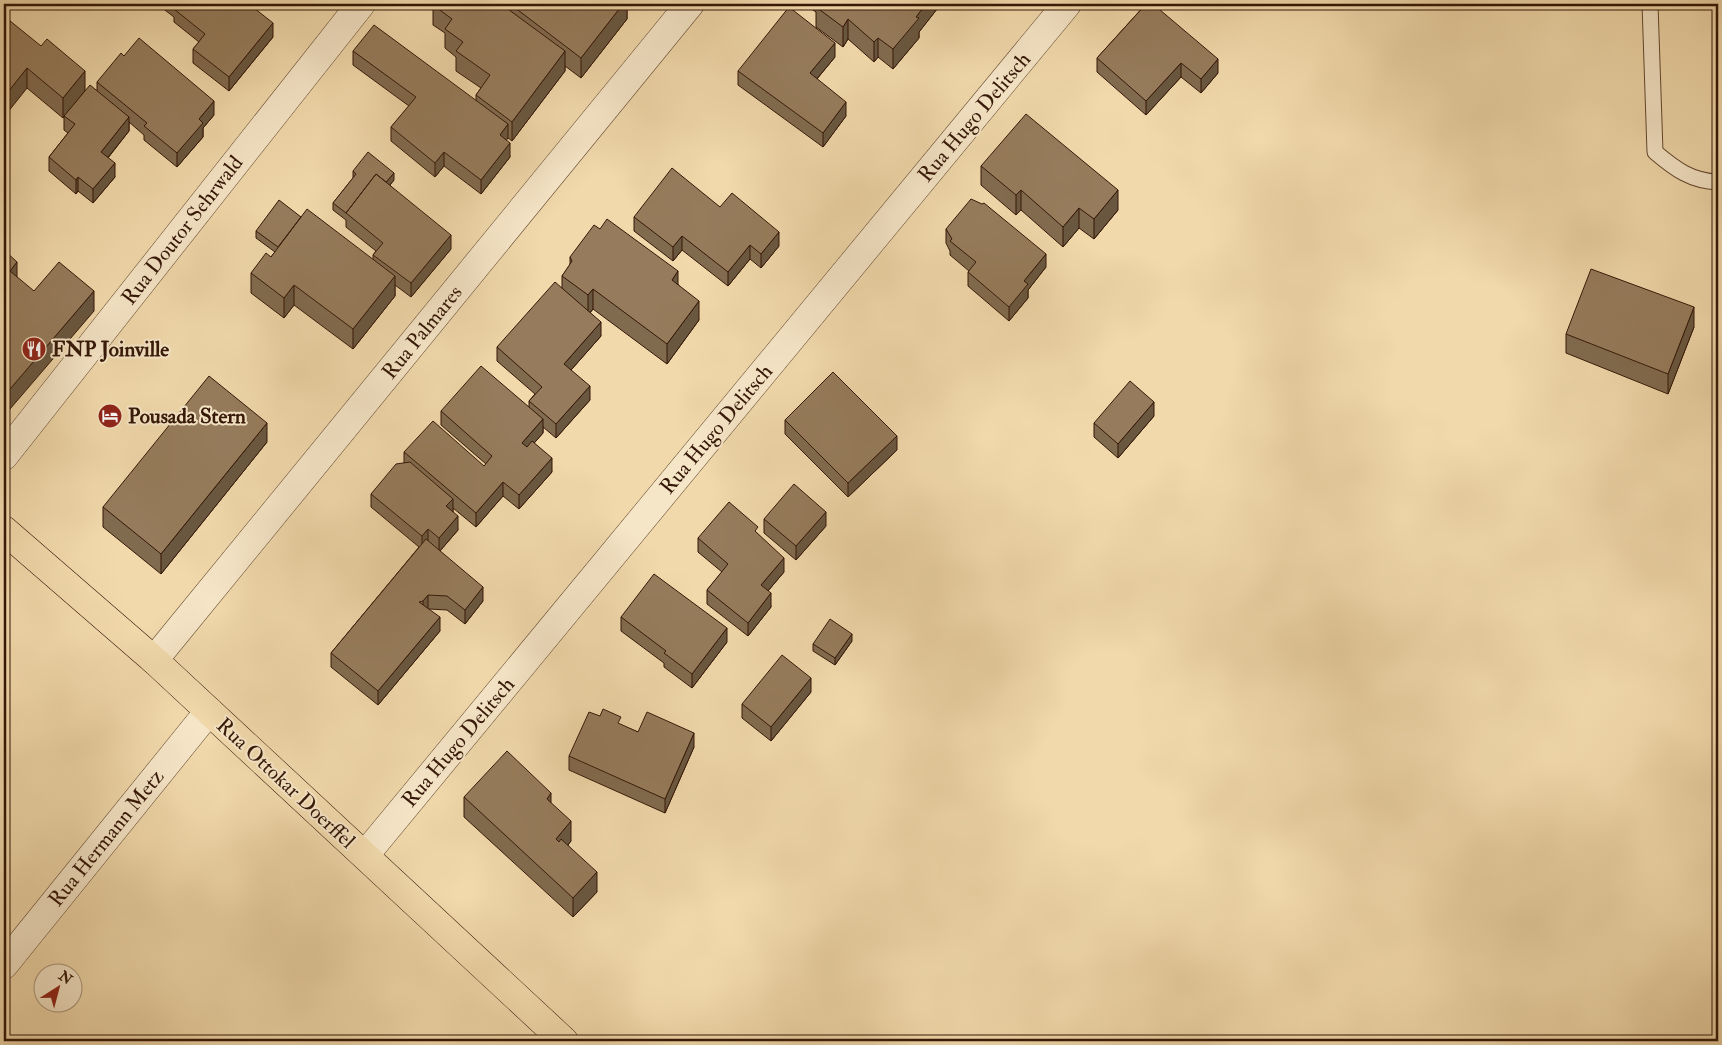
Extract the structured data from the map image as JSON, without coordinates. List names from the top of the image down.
{
  "streets": {
    "main road": ["Rua Ottokar Doerffel"],
    "street": [
      "Rua Hugo Delitsch",
      "Rua Doutor Sehrwald",
      "Rua Palmares",
      "Rua Hermann Metz"
    ]
  },
  "crossings": [
    ["Rua Hugo Delitsch", "Rua Ottokar Doerffel"],
    ["Rua Palmares", "Rua Ottokar Doerffel"],
    ["Rua Ottokar Doerffel", "Rua Hermann Metz"]
  ],
  "places": {
    "restaurant": ["FNP Joinville"],
    "hotel": ["Pousada Stern"]
  },
  "north": "top right"
}
